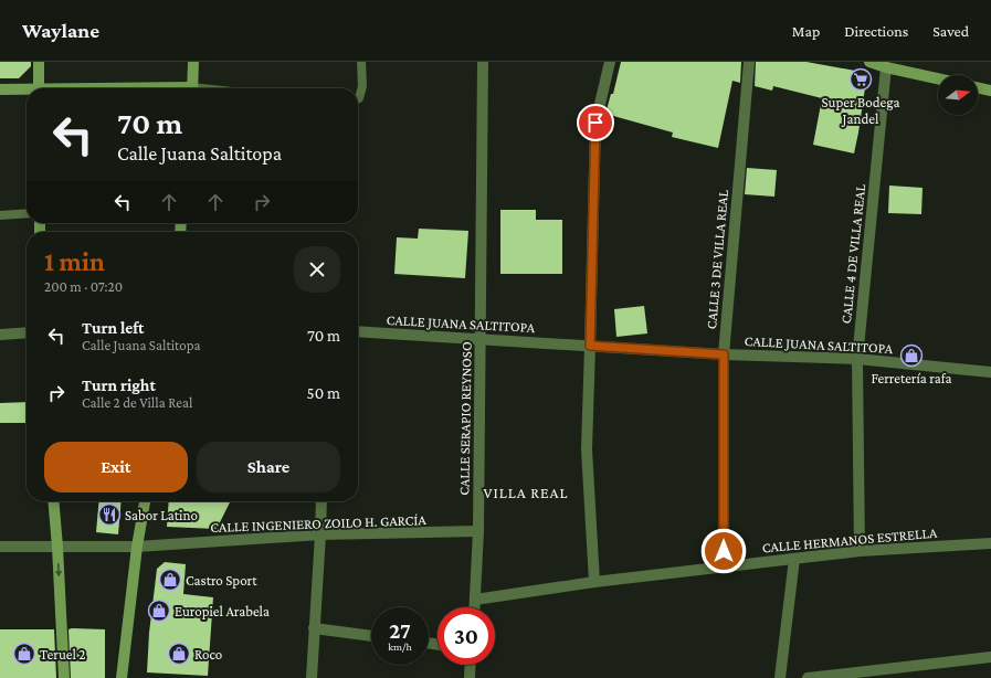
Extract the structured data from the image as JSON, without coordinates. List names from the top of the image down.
{
  "streets": {
    "street": [
      "CALLE 4 DE VILLA REAL",
      "CALLE 3 DE VILLA REAL",
      "CALLE JUANA SALTITOPA",
      "CALLE SERAPIO REYNOSO",
      "CALLE INGENIERO ZOILO H. GARCÍA",
      "CALLE HERMANOS ESTRELLA"
    ]
  },
  "crossings": [
    ["CALLE 4 DE VILLA REAL", "CALLE JUANA SALTITOPA"],
    ["CALLE 4 DE VILLA REAL", "CALLE HERMANOS ESTRELLA"],
    ["CALLE 3 DE VILLA REAL", "CALLE JUANA SALTITOPA"],
    ["CALLE 3 DE VILLA REAL", "CALLE HERMANOS ESTRELLA"],
    ["CALLE JUANA SALTITOPA", "CALLE SERAPIO REYNOSO"],
    ["CALLE SERAPIO REYNOSO", "CALLE INGENIERO ZOILO H. GARCÍA"],
    ["CALLE SERAPIO REYNOSO", "CALLE HERMANOS ESTRELLA"]
  ],
  "districts": ["VILLA REAL"],
  "places": {
    "supermarket": ["Super Bodega Jandel"],
    "shop": [
      "Ferretería rafa",
      "Castro Sport",
      "Europiel Arabela",
      "Teruel 2",
      "Roco"
    ],
    "restaurant": ["Sabor Latino"]
  },
  "north": "right",
  "page": {
    "header": "Waylane",
    "nav": ["Map", "Directions", "Saved"],
    "turn": ["70 m", "Calle Juana Saltitopa"],
    "heading": ["1 min", "200 m · 07:20"],
    "list": [
      {
        "name": "Turn left",
        "note": "Calle Juana Saltitopa",
        "value": "70 m"
      },
      {
        "name": "Turn right",
        "note": "Calle 2 de Villa Real",
        "value": "50 m"
      }
    ],
    "buttons": ["Exit", "Share"],
    "speed": "27 km/h",
    "limit": "30"
  }
}
